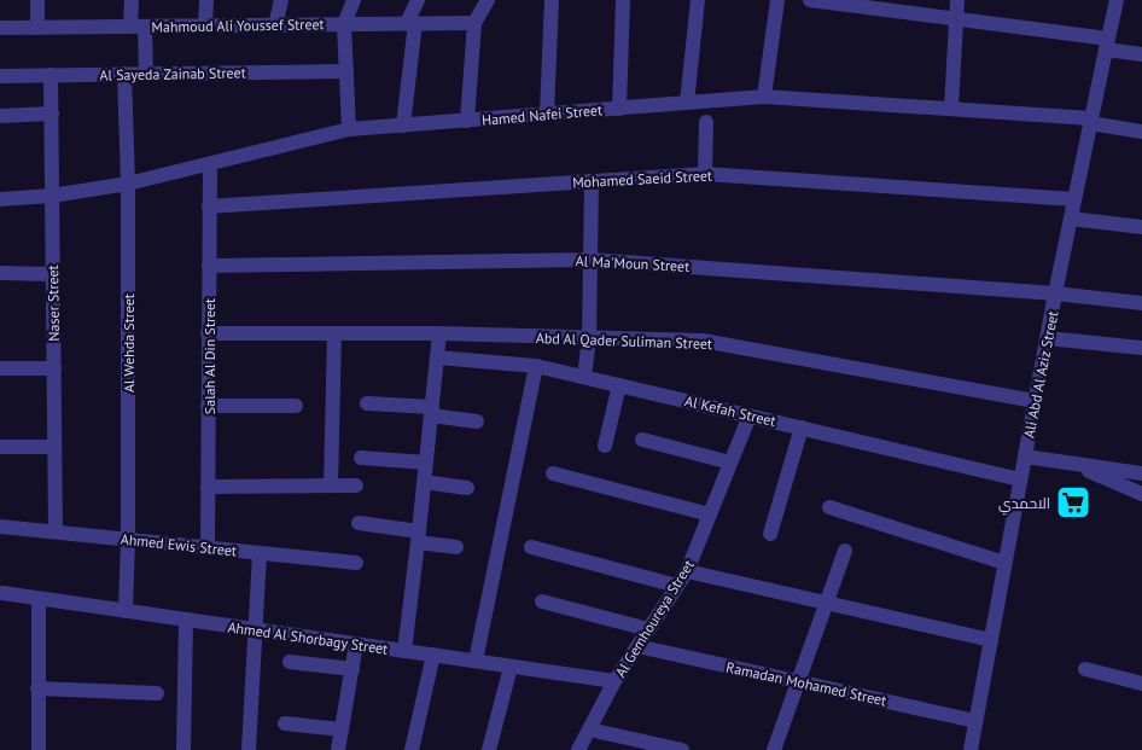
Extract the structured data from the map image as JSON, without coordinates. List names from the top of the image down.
{
  "streets": {
    "street": [
      "Mahmoud Ali Youssef Street",
      "Al Sayeda Zainab Street",
      "Hamed Nafei Street",
      "Mohamed Saeid Street",
      "Al Ma'Moun Street",
      "Naser Street",
      "Abd Al Qader Suliman Street",
      "Al Wehda Street",
      "Salah Al Din Street",
      "Ali Abd Al Aziz Street",
      "Al Kefah Street",
      "Ahmed Ewis Street",
      "Al Gemhoureya Street",
      "Ahmed Al Shorbagy Street",
      "Ramadan Mohamed Street"
    ]
  },
  "crossings": [
    ["Al Sayeda Zainab Street", "Naser Street"],
    ["Al Sayeda Zainab Street", "Al Wehda Street"],
    ["Hamed Nafei Street", "Naser Street"],
    ["Hamed Nafei Street", "Al Wehda Street"],
    ["Hamed Nafei Street", "Salah Al Din Street"],
    ["Hamed Nafei Street", "Ali Abd Al Aziz Street"],
    ["Mohamed Saeid Street", "Salah Al Din Street"],
    ["Mohamed Saeid Street", "Ali Abd Al Aziz Street"],
    ["Al Ma'Moun Street", "Salah Al Din Street"],
    ["Al Ma'Moun Street", "Ali Abd Al Aziz Street"],
    ["Naser Street", "Ahmed Ewis Street"],
    ["Abd Al Qader Suliman Street", "Salah Al Din Street"],
    ["Abd Al Qader Suliman Street", "Ali Abd Al Aziz Street"],
    ["Al Wehda Street", "Ahmed Ewis Street"],
    ["Al Wehda Street", "Ahmed Al Shorbagy Street"],
    ["Salah Al Din Street", "Ahmed Ewis Street"],
    ["Ali Abd Al Aziz Street", "Al Kefah Street"],
    ["Ali Abd Al Aziz Street", "Ramadan Mohamed Street"],
    ["Al Kefah Street", "Al Gemhoureya Street"],
    ["Al Gemhoureya Street", "Ahmed Al Shorbagy Street"],
    ["Al Gemhoureya Street", "Ramadan Mohamed Street"]
  ],
  "places": {
    "supermarket": ["الاحمدي"]
  }
}
